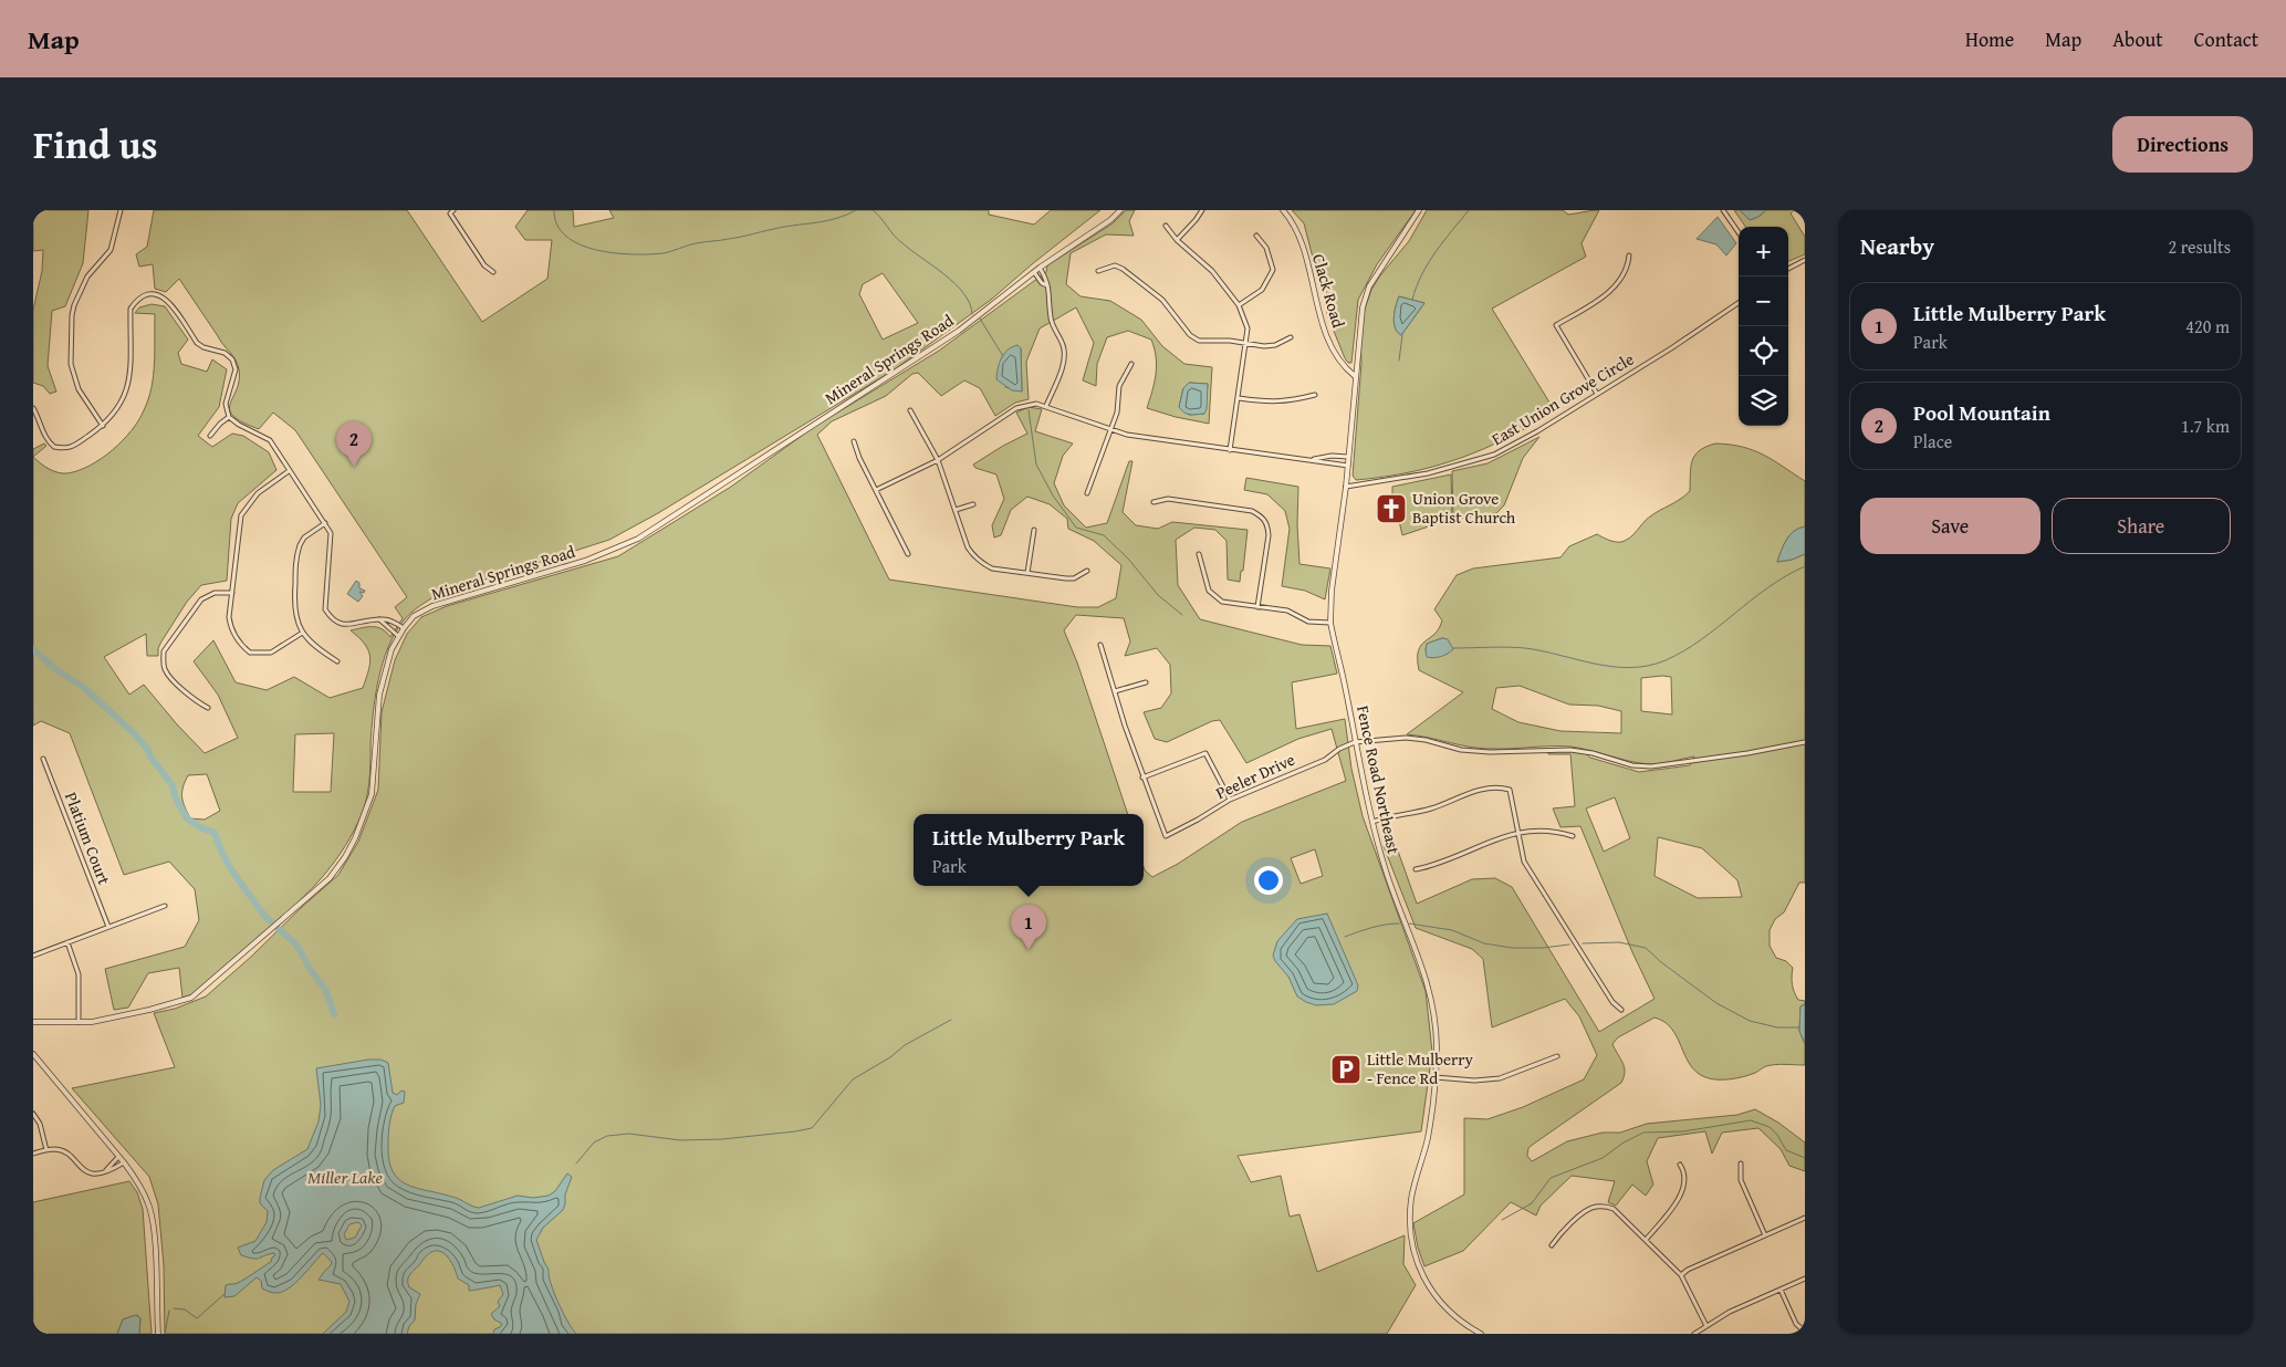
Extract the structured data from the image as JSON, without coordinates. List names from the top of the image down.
{
  "streets": {
    "street": [
      "Clack Road",
      "Mineral Springs Road",
      "East Union Grove Circle",
      "Peeler Drive",
      "Fence Road Northeast",
      "Platium Court"
    ]
  },
  "crossings": [
    ["Clack Road", "Fence Road Northeast"],
    ["East Union Grove Circle", "Fence Road Northeast"],
    ["Peeler Drive", "Fence Road Northeast"]
  ],
  "water": ["Miller Lake"],
  "places": {
    "church": ["Union Grove Baptist Church"],
    "parking": ["Little Mulberry - Fence Rd"]
  },
  "page": {
    "header": "Map",
    "nav": [
      "Home",
      "Map",
      "About",
      "Contact"
    ],
    "title": "Find us",
    "buttons": [
      "Directions",
      ["Save", "Share"]
    ],
    "heading": ["Nearby", "2 results"],
    "map_buttons": ["+", "−"],
    "list": [
      {
        "mark": "1",
        "name": "Little Mulberry Park",
        "note": "Park",
        "value": "420 m"
      },
      {
        "mark": "2",
        "name": "Pool Mountain",
        "note": "Place",
        "value": "1.7 km"
      }
    ],
    "pins": ["2", "1"],
    "popup": ["Little Mulberry Park", "Park"]
  }
}
